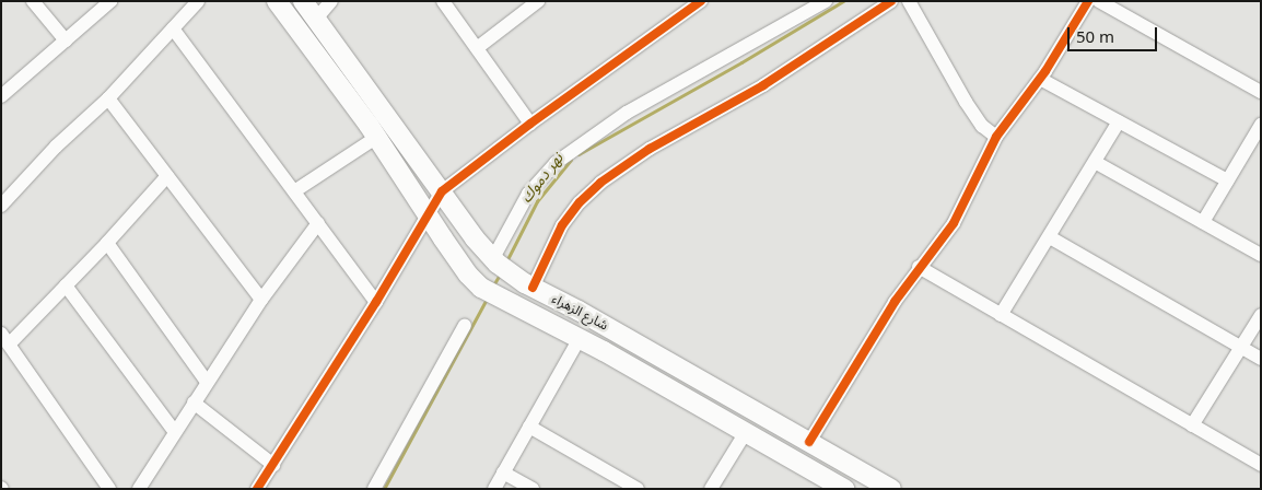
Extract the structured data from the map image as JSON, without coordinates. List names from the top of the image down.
{
  "streets": {
    "main road": ["شارع الزهراء"]
  },
  "water": ["نهر دموك"],
  "scale_bar": "50 m"
}
